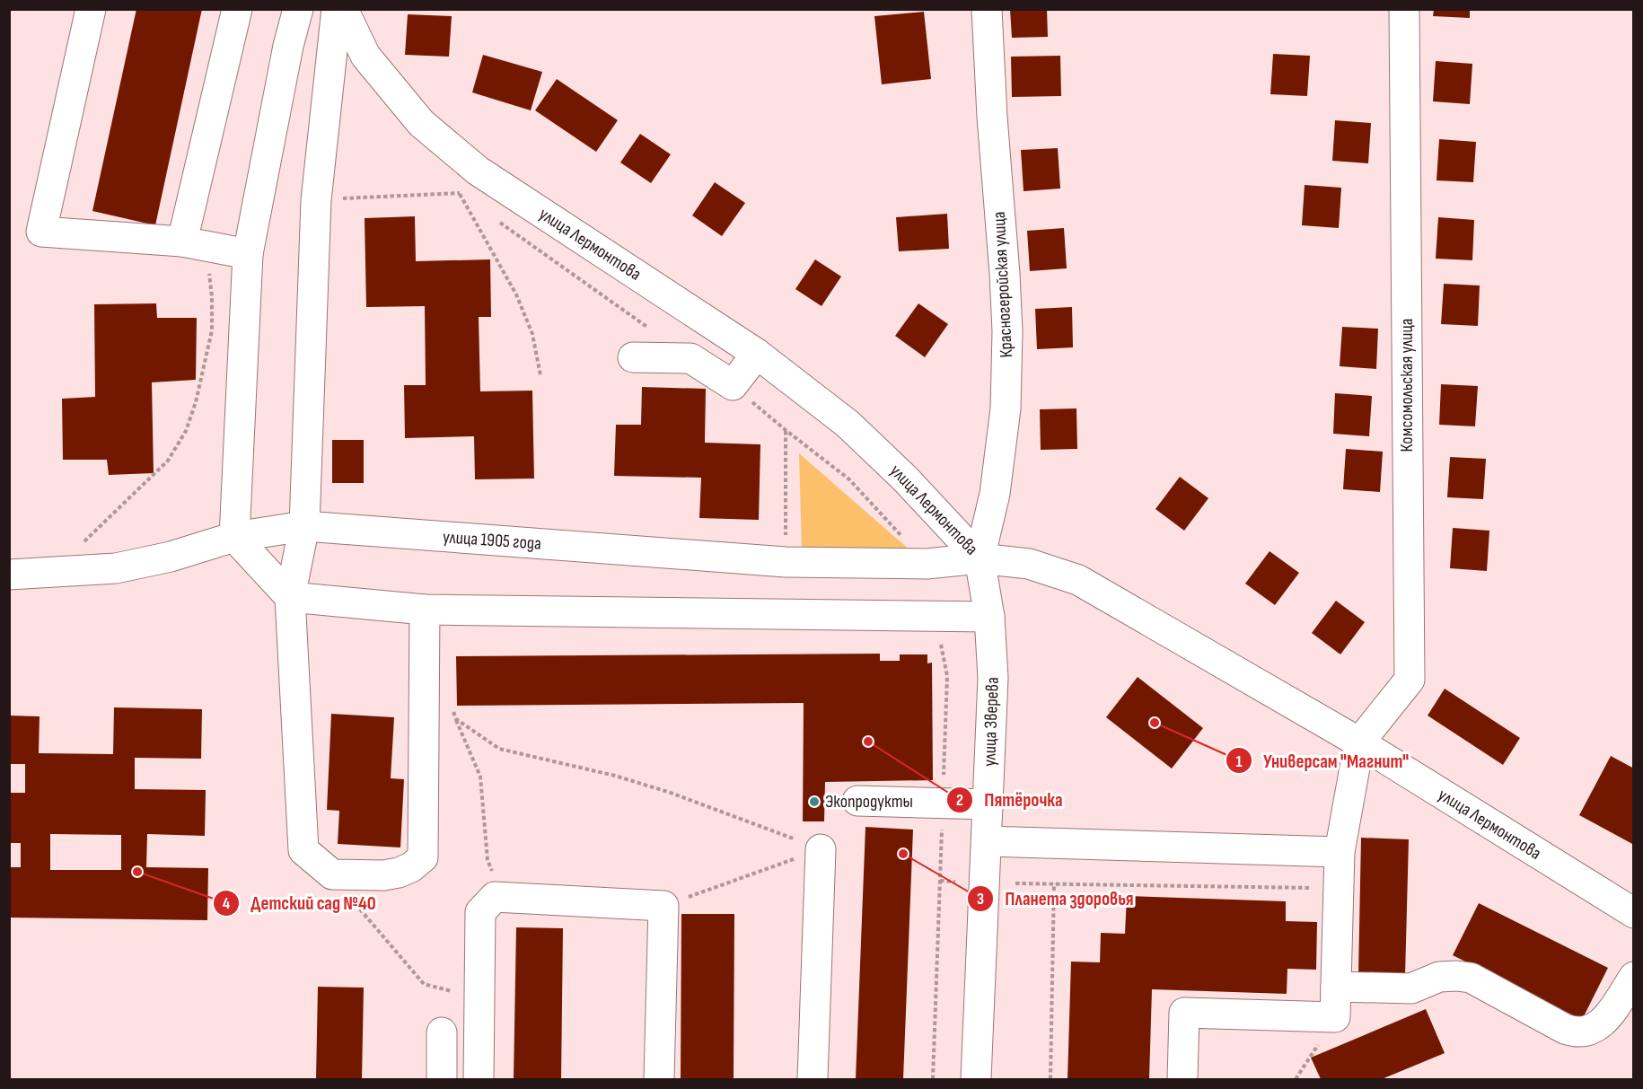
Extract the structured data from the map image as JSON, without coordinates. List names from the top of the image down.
{
  "streets": {
    "street": [
      "улица Лермонтова",
      "Красногеройская улица",
      "Комсомольская улица",
      "улица 1905 года",
      "улица Зверева"
    ]
  },
  "crossings": [
    ["улица Лермонтова", "Красногеройская улица"],
    ["улица Лермонтова", "Комсомольская улица"],
    ["улица Лермонтова", "улица 1905 года"],
    ["улица Лермонтова", "улица Зверева"],
    ["Красногеройская улица", "улица 1905 года"],
    ["Красногеройская улица", "улица Зверева"],
    ["улица 1905 года", "улица Зверева"]
  ],
  "places": [
    "Универсам \"Магнит\"",
    "Пятёрочка",
    "Экопродукты",
    "Планета здоровья",
    "Детский сад №40"
  ]
}
